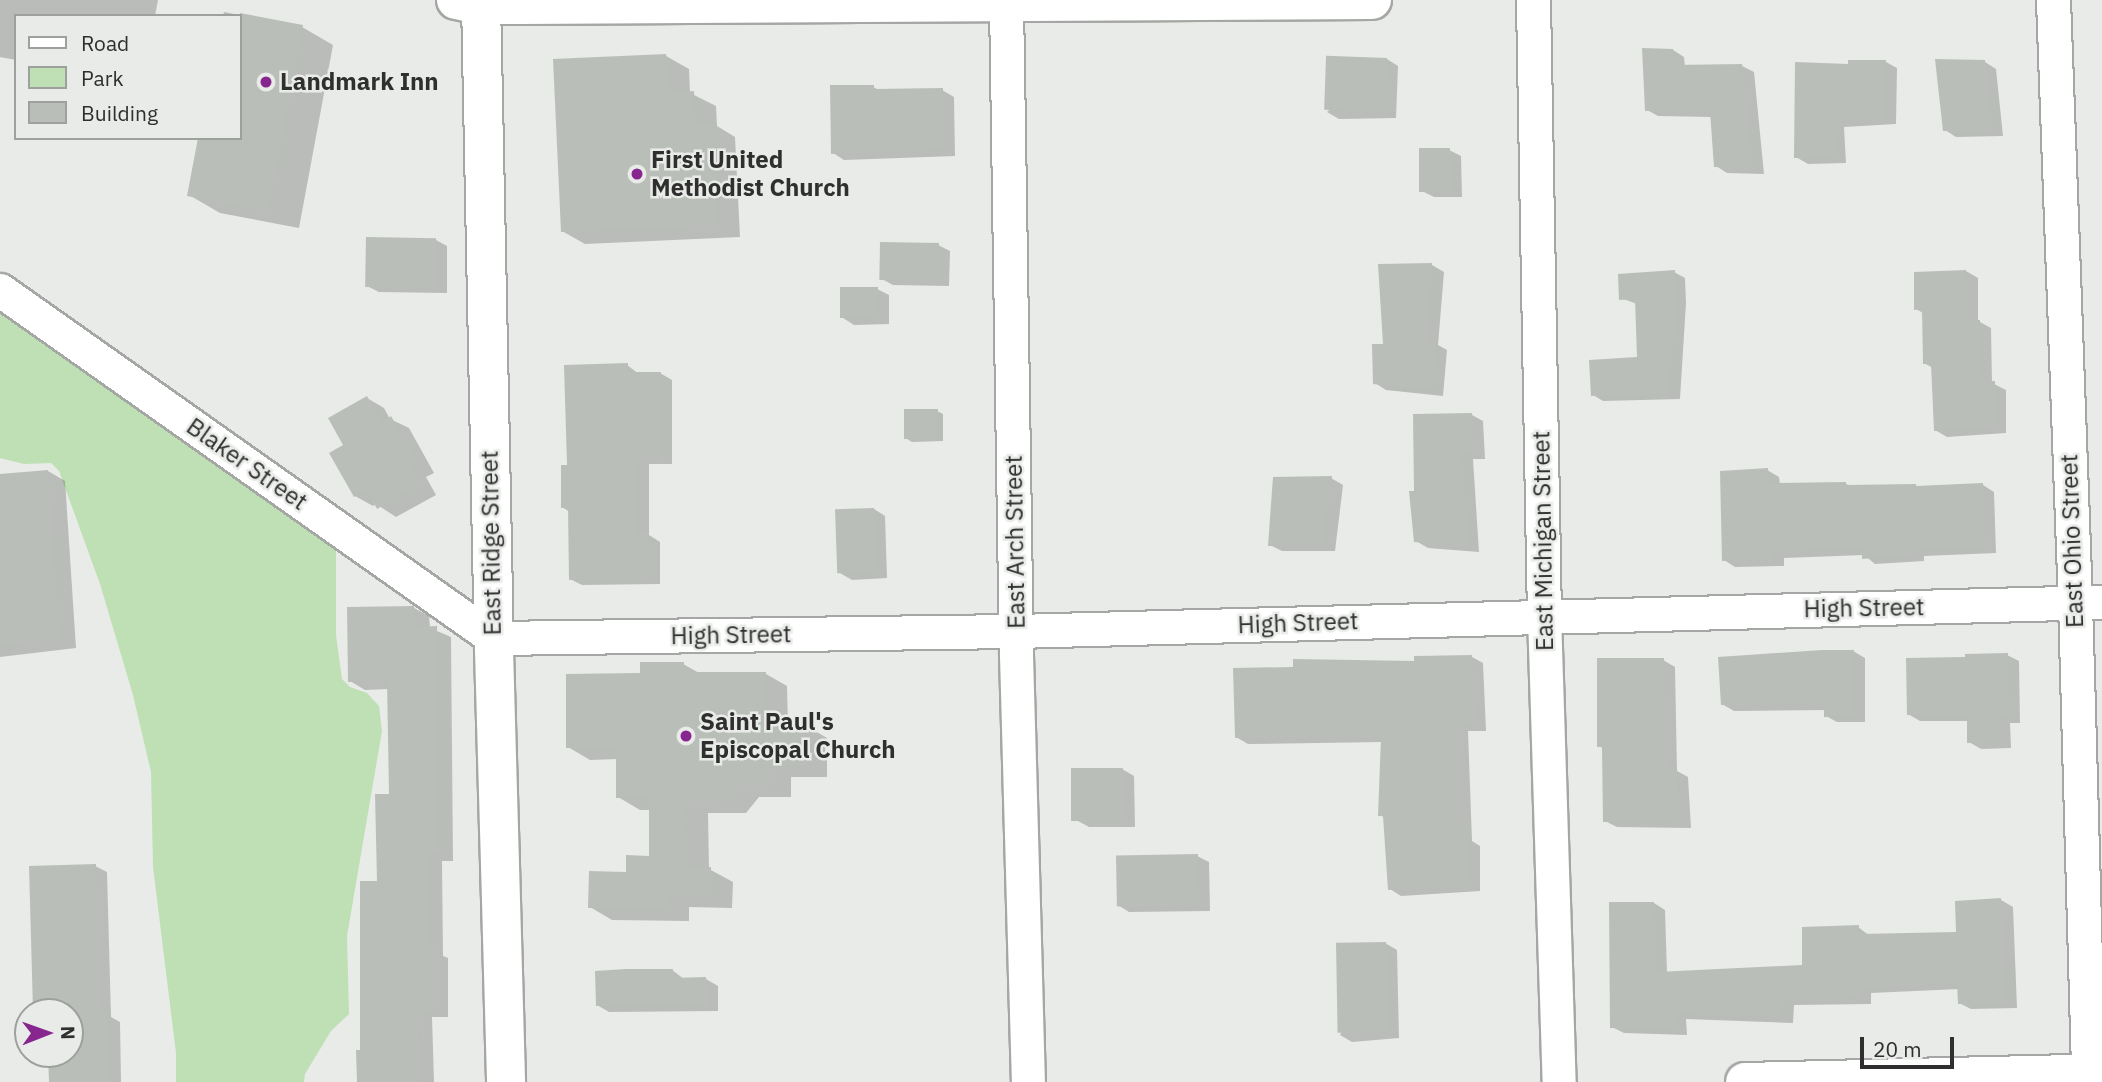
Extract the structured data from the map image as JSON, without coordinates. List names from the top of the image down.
{
  "streets": {
    "street": [
      "Blaker Street",
      "East Michigan Street",
      "East Ohio Street",
      "East Arch Street",
      "East Ridge Street",
      "High Street"
    ]
  },
  "crossings": [
    ["Blaker Street", "East Ridge Street"],
    ["Blaker Street", "High Street"],
    ["East Michigan Street", "High Street"],
    ["East Ohio Street", "High Street"],
    ["East Arch Street", "High Street"],
    ["East Ridge Street", "High Street"]
  ],
  "places": ["Landmark Inn", "First United Methodist Church", "Saint Paul's Episcopal Church"],
  "legend": ["Road", "Park", "Building"],
  "scale_bar": "20 m",
  "north": "right"
}
